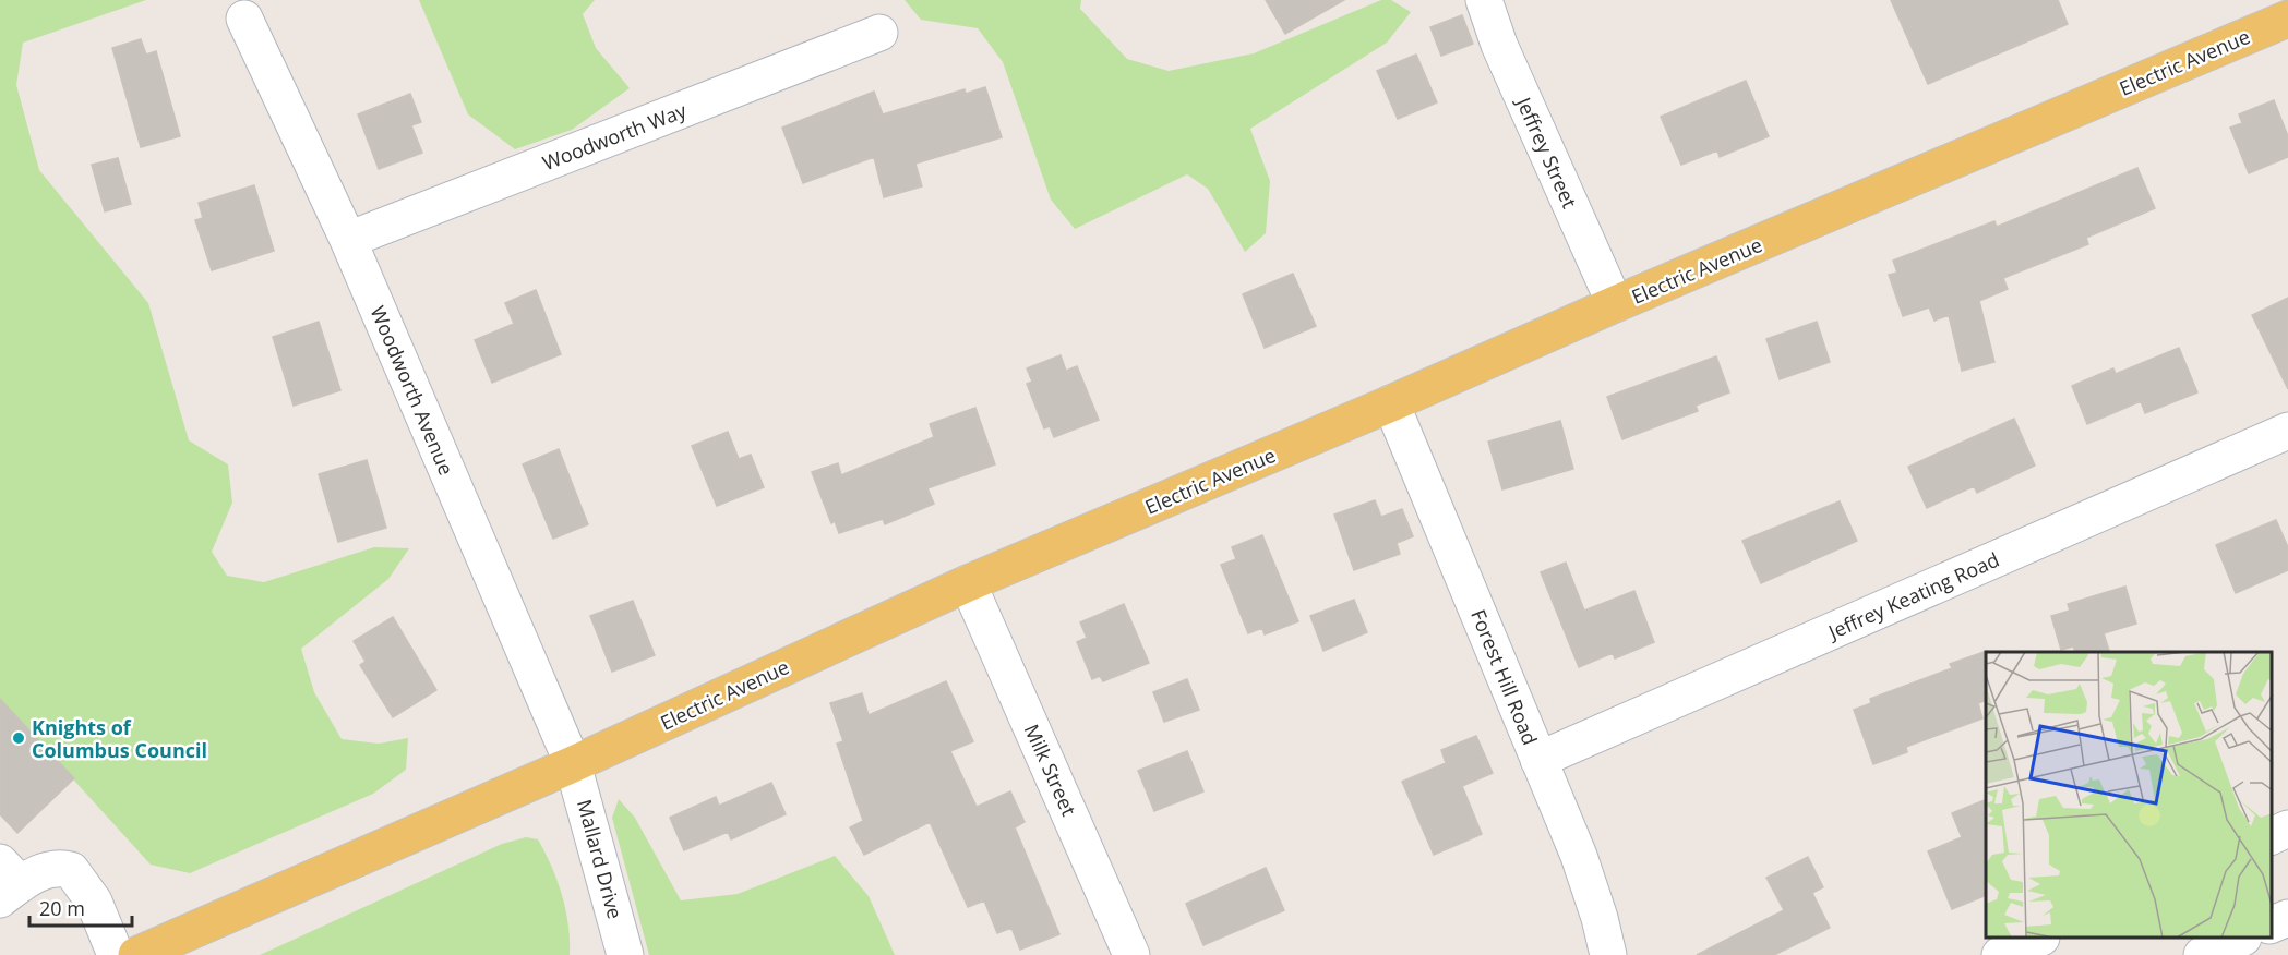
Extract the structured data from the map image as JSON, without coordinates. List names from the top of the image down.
{
  "streets": {
    "main road": ["Electric Avenue"],
    "street": [
      "Woodworth Way",
      "Jeffrey Street",
      "Woodworth Avenue",
      "Jeffrey Keating Road",
      "Forest Hill Road",
      "Milk Street",
      "Mallard Drive"
    ]
  },
  "crossings": [
    ["Electric Avenue", "Jeffrey Street"],
    ["Electric Avenue", "Woodworth Avenue"],
    ["Electric Avenue", "Forest Hill Road"],
    ["Electric Avenue", "Milk Street"],
    ["Electric Avenue", "Mallard Drive"],
    ["Woodworth Way", "Woodworth Avenue"],
    ["Woodworth Avenue", "Mallard Drive"],
    ["Jeffrey Keating Road", "Forest Hill Road"]
  ],
  "places": ["Knights of Columbus Council"],
  "scale_bar": "20 m"
}
